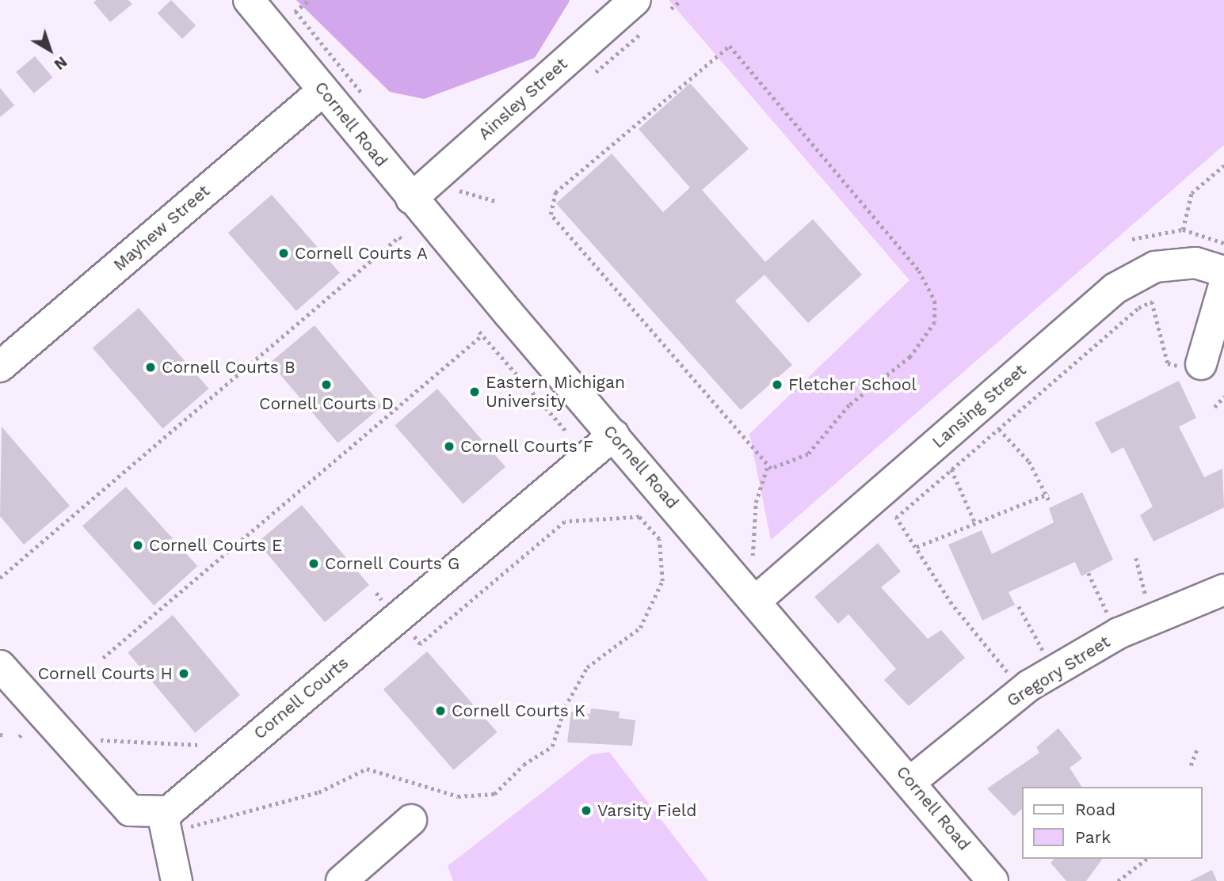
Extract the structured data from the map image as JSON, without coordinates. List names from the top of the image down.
{
  "streets": {
    "street": [
      "Ainsley Street",
      "Cornell Road",
      "Mayhew Street",
      "Lansing Street",
      "Gregory Street",
      "Cornell Courts"
    ]
  },
  "crossings": [
    ["Ainsley Street", "Cornell Road"],
    ["Cornell Road", "Mayhew Street"],
    ["Cornell Road", "Lansing Street"],
    ["Cornell Road", "Gregory Street"],
    ["Cornell Road", "Cornell Courts"]
  ],
  "places": [
    "Cornell Courts A",
    "Cornell Courts B",
    "Cornell Courts D",
    "Fletcher School",
    "Eastern Michigan University",
    "Cornell Courts F",
    "Cornell Courts E",
    "Cornell Courts G",
    "Cornell Courts H",
    "Cornell Courts K",
    "Varsity Field"
  ],
  "legend": ["Road", "Park"],
  "north": "bottom right"
}
